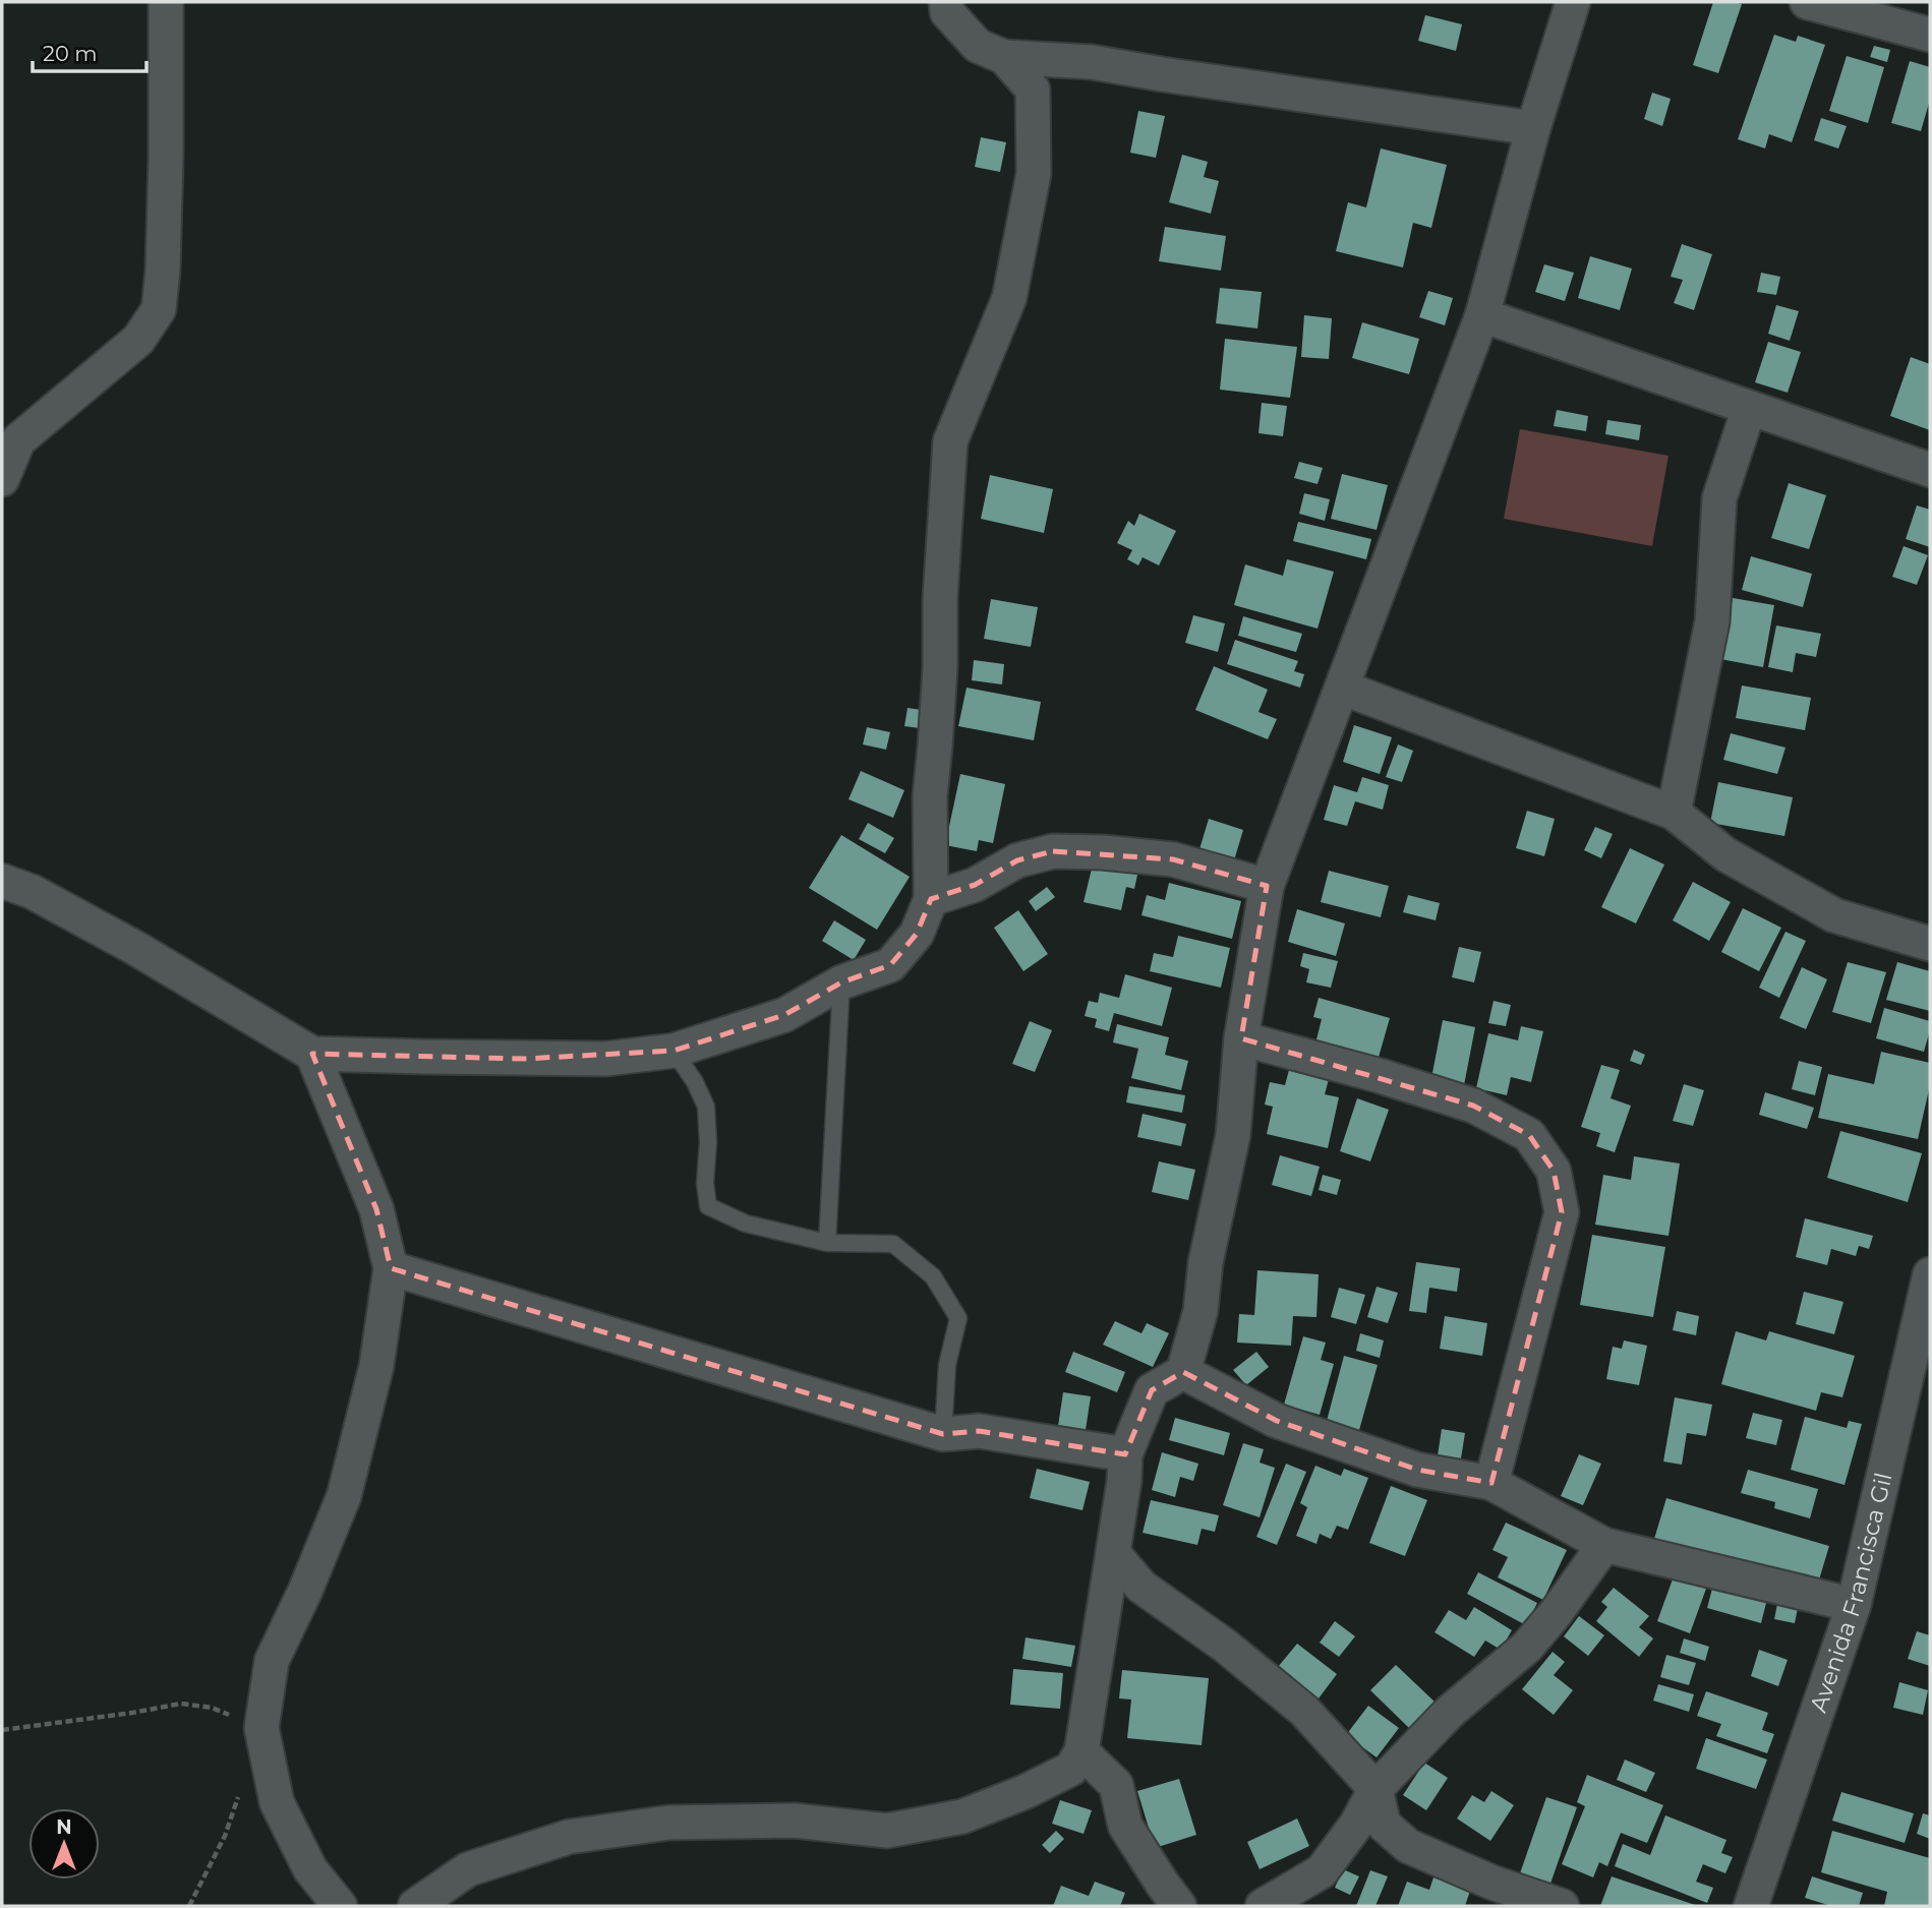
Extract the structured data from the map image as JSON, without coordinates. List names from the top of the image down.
{
  "streets": {
    "street": ["Avenida Francisca Gil"]
  },
  "scale_bar": "20 m",
  "north": "top"
}
